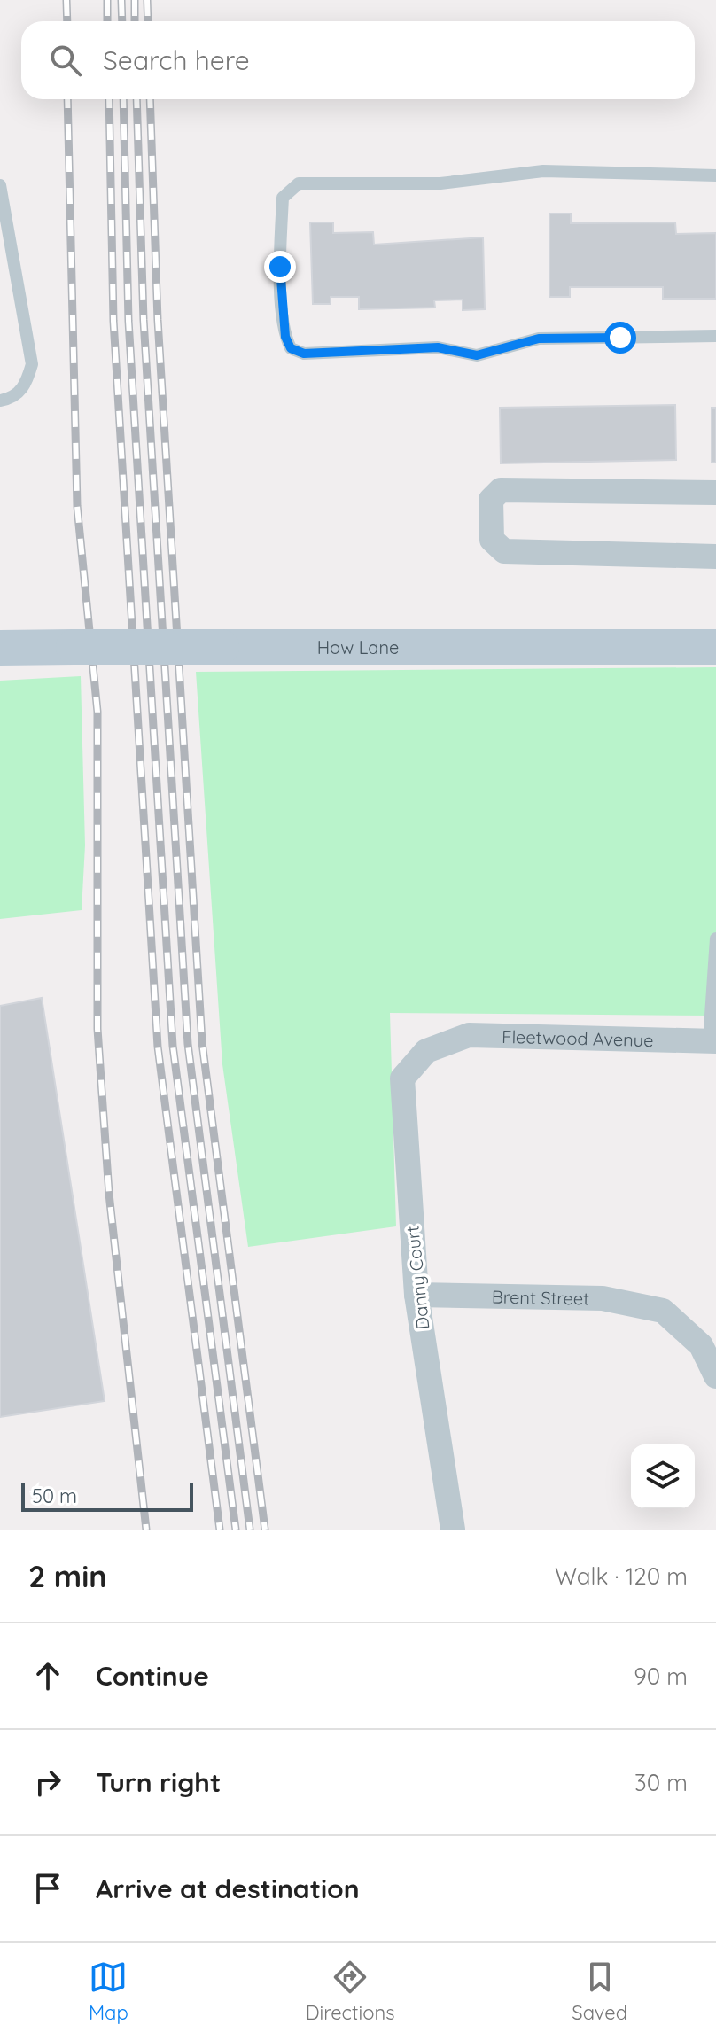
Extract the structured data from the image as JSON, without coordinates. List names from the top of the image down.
{
  "streets": {
    "main road": ["How Lane"],
    "street": ["Fleetwood Avenue", "Danny Court", "Brent Street"]
  },
  "crossings": [
    ["Fleetwood Avenue", "Danny Court"],
    ["Danny Court", "Brent Street"]
  ],
  "scale_bar": "50 m",
  "page": {
    "search": "Search here",
    "scale": "50 m",
    "heading": ["2 min", "Walk · 120 m"],
    "list": [
      ["Continue", "90 m"],
      ["Turn right", "30 m"],
      "Arrive at destination"
    ],
    "nav": ["Map", "Directions", "Saved"]
  }
}
